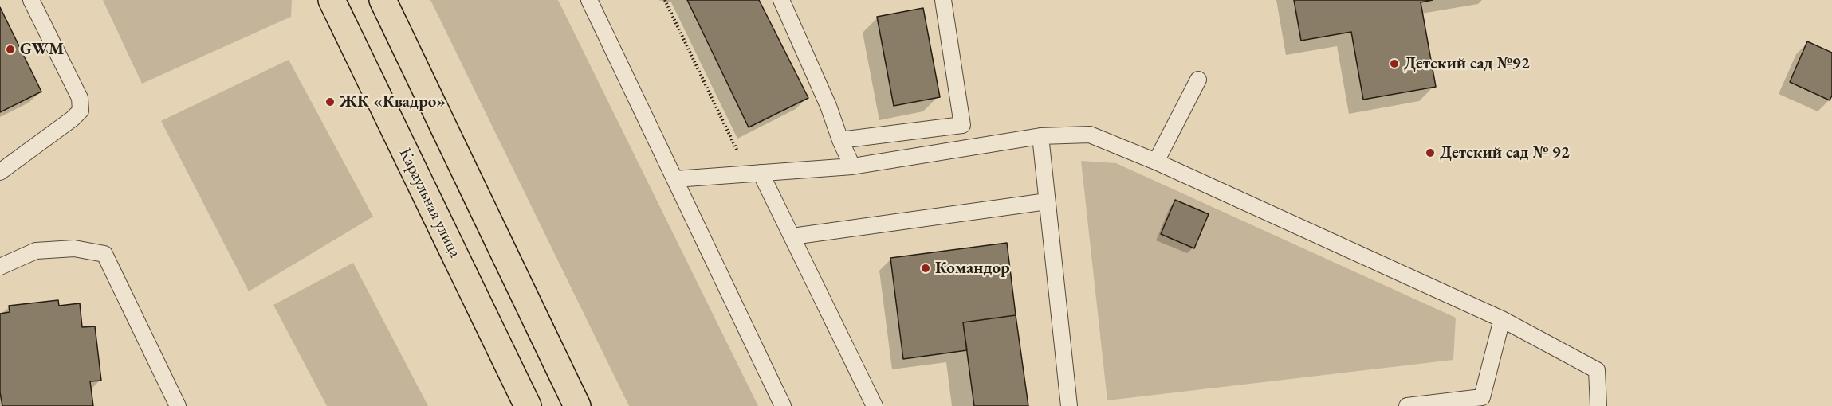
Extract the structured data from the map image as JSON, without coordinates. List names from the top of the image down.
{
  "streets": {
    "main road": ["Караульная улица"]
  },
  "places": [
    "GWM",
    "Детский сад №92",
    "ЖК «Квадро»",
    "Детский сад № 92",
    "Командор"
  ]
}
